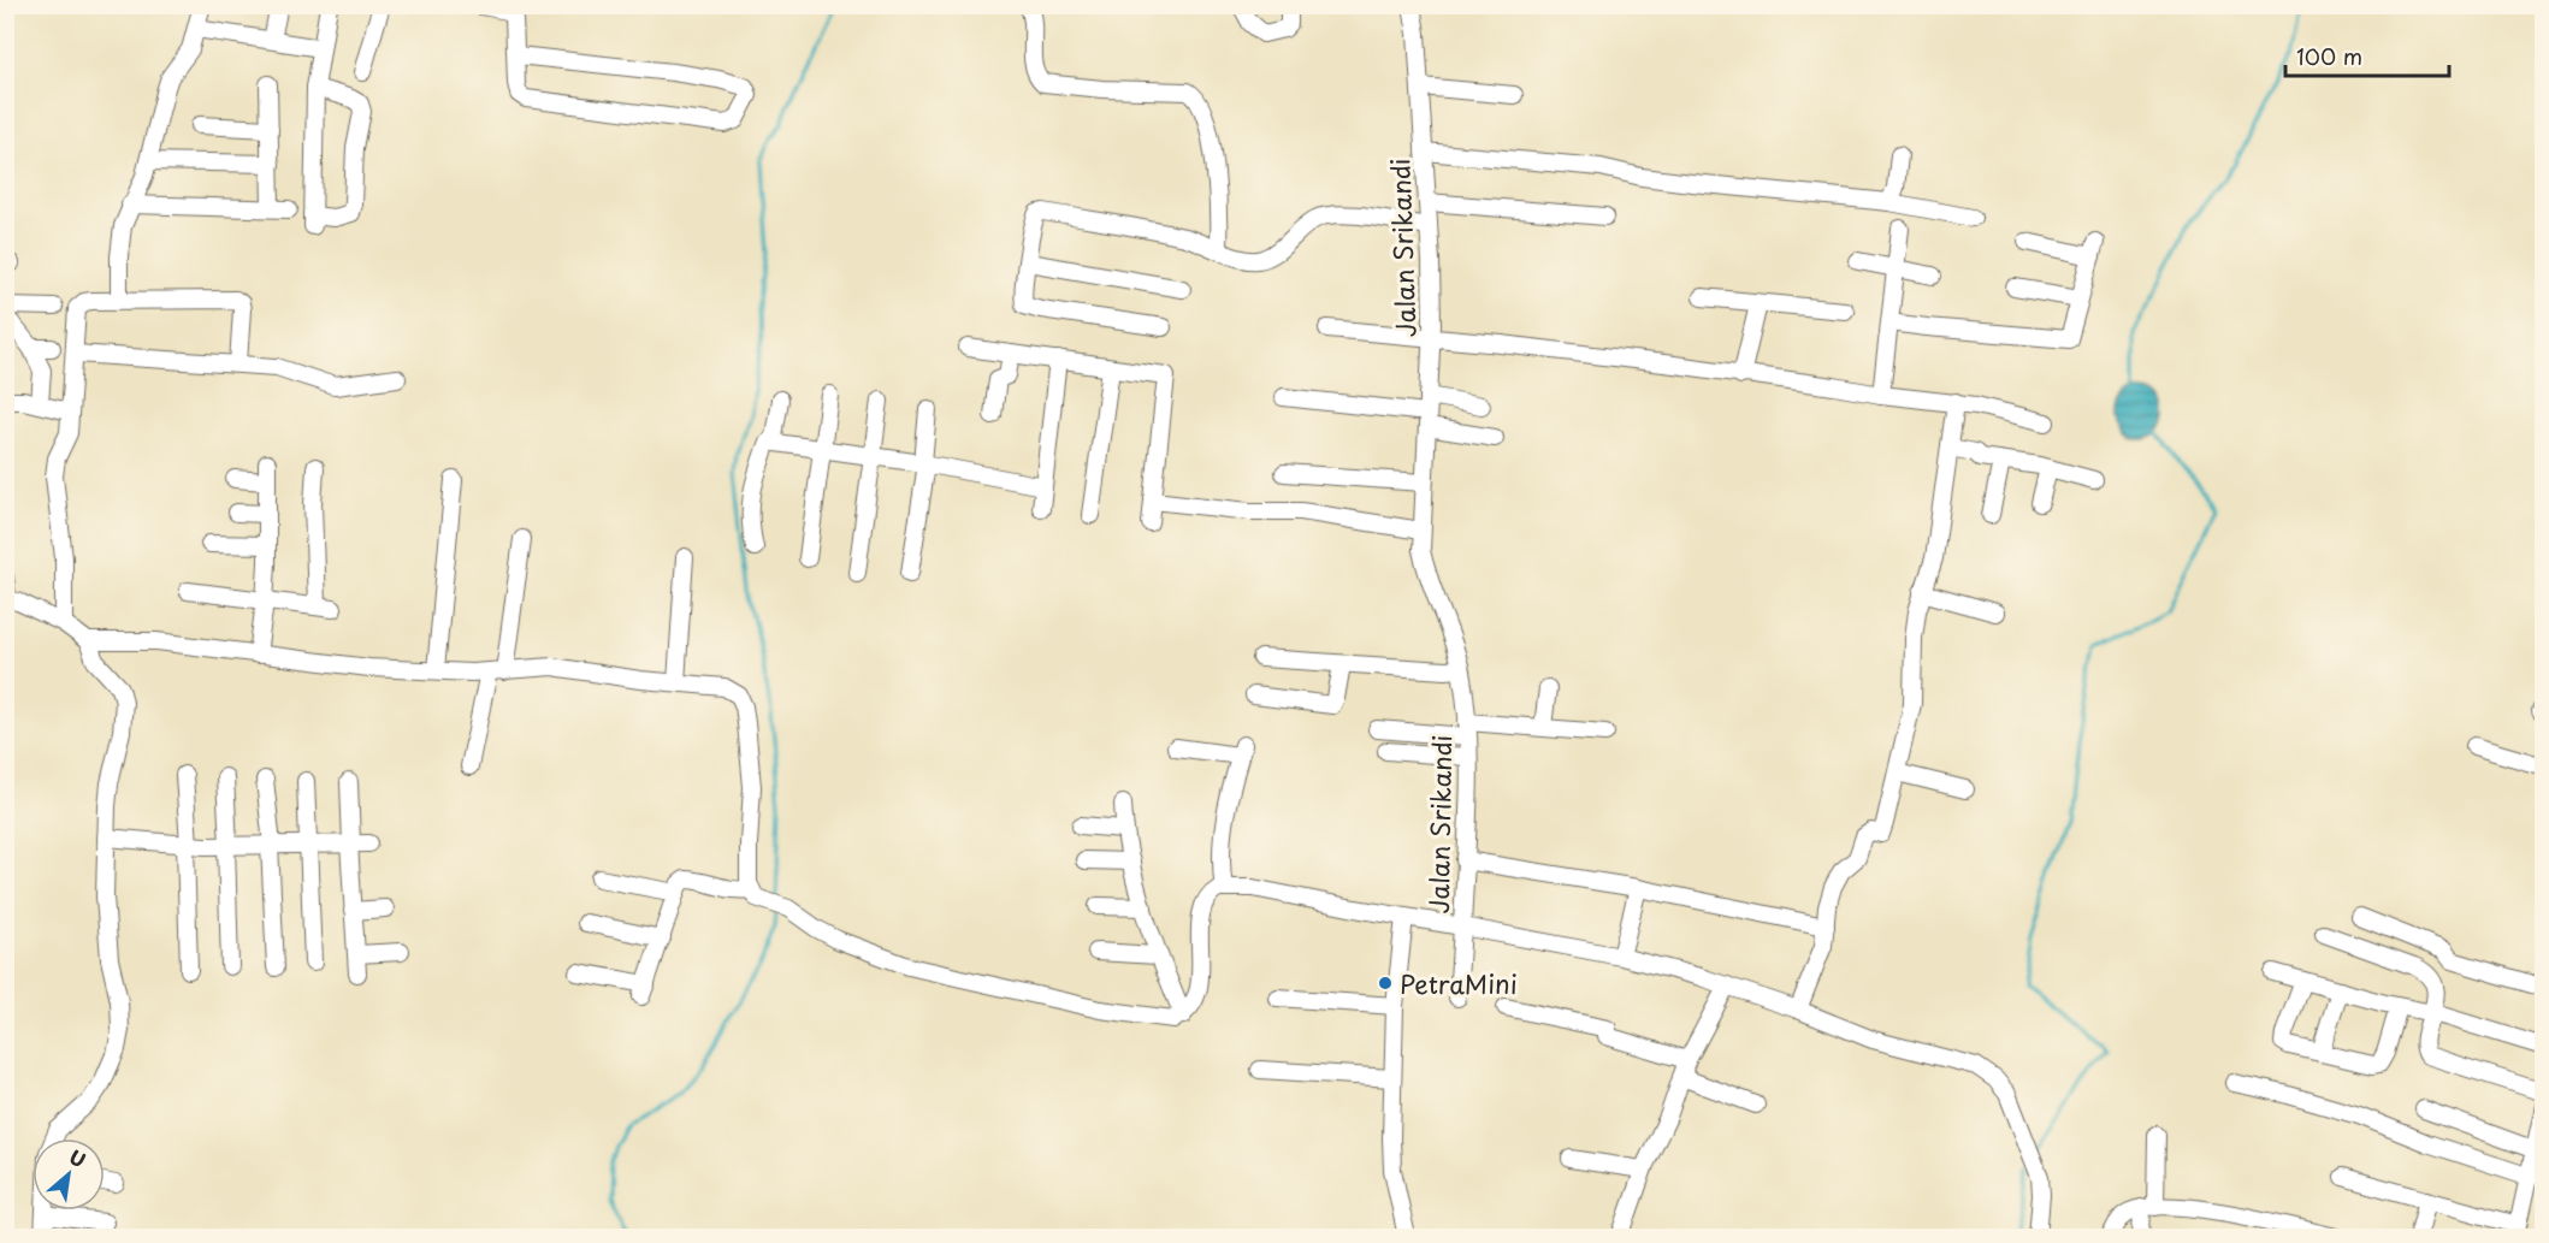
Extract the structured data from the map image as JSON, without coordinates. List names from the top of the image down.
{
  "streets": {
    "street": ["Jalan Srikandi"]
  },
  "places": ["PetraMini"],
  "scale_bar": "100 m",
  "north": "top right"
}
